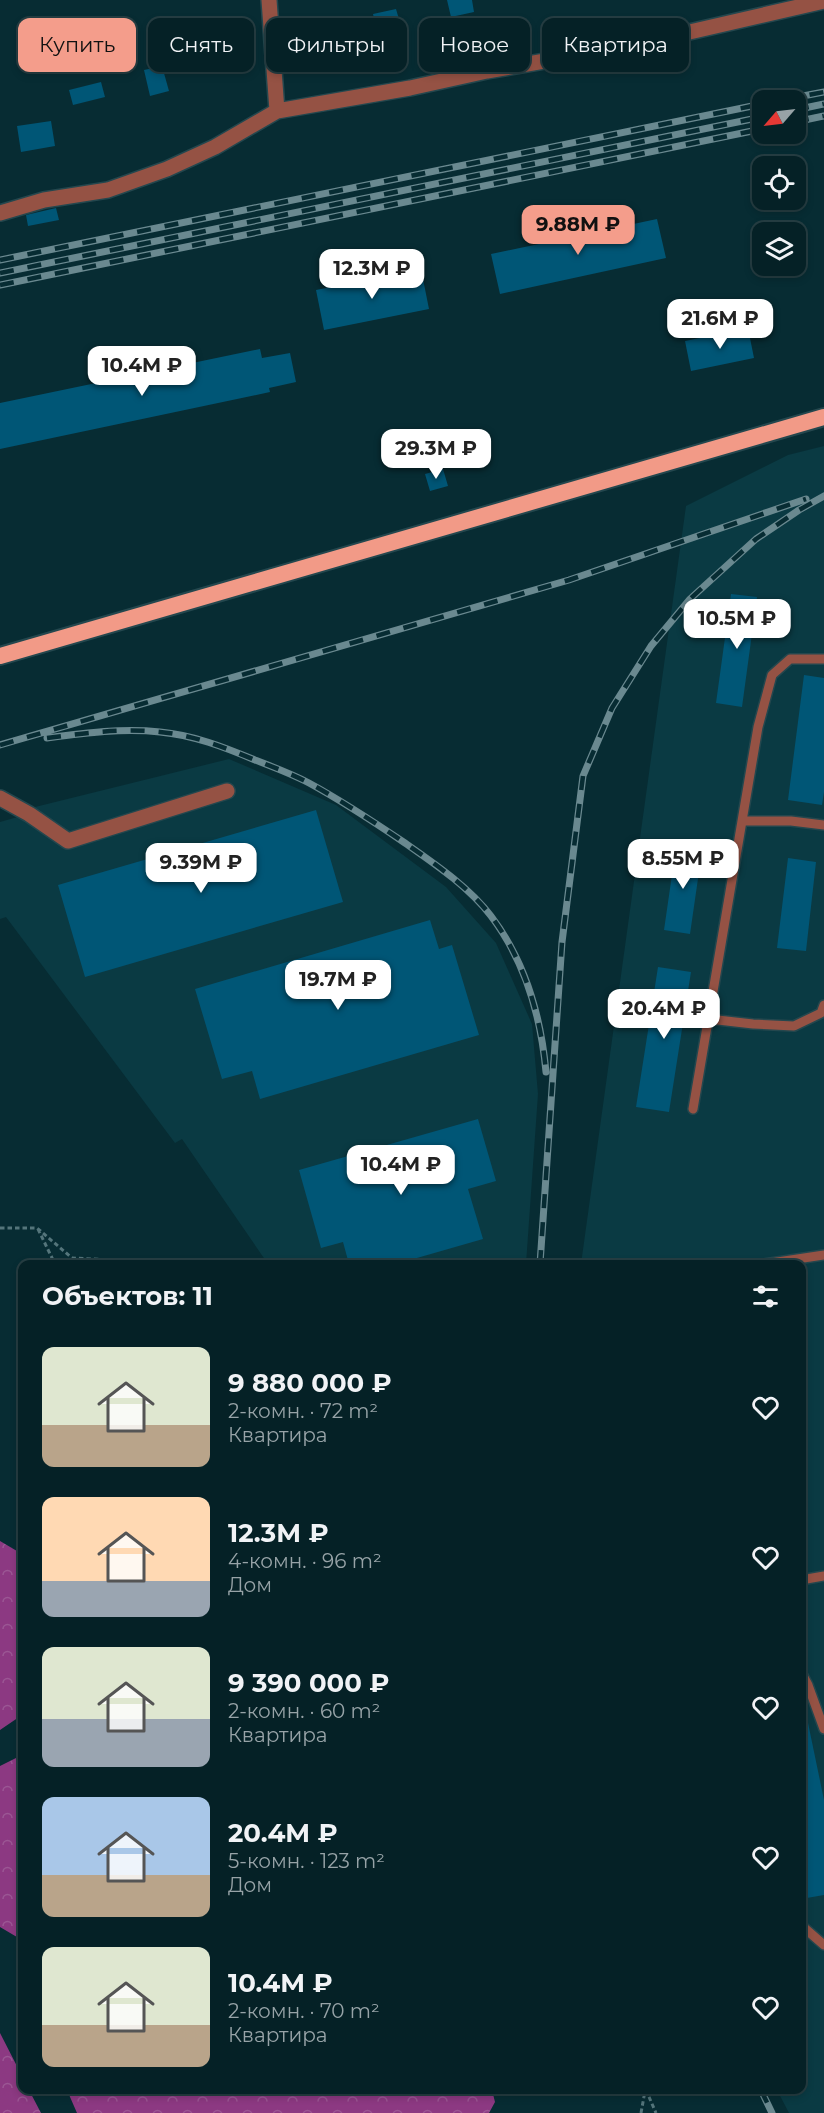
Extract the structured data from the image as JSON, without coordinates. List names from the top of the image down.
{
  "north": "bottom left",
  "page": {
    "chip": [
      "Купить",
      "Снять",
      "Фильтры",
      "Новое",
      "Квартира"
    ],
    "price": [
      "9.88M ₽",
      "12.3M ₽",
      "21.6M ₽",
      "10.4M ₽",
      "29.3M ₽",
      "10.5M ₽",
      "8.55M ₽",
      "9.39M ₽",
      "19.7M ₽",
      "20.4M ₽",
      "10.4M ₽"
    ],
    "heading": "Объектов: 11",
    "list": [
      {
        "name": "9 880 000 ₽",
        "note": "2-комн. · 72 m² · Квартира"
      },
      {
        "name": "12.3M ₽",
        "note": "4-комн. · 96 m² · Дом"
      },
      {
        "name": "9 390 000 ₽",
        "note": "2-комн. · 60 m² · Квартира"
      },
      {
        "name": "20.4M ₽",
        "note": "5-комн. · 123 m² · Дом"
      },
      {
        "name": "10.4M ₽",
        "note": "2-комн. · 70 m² · Квартира"
      }
    ]
  }
}
